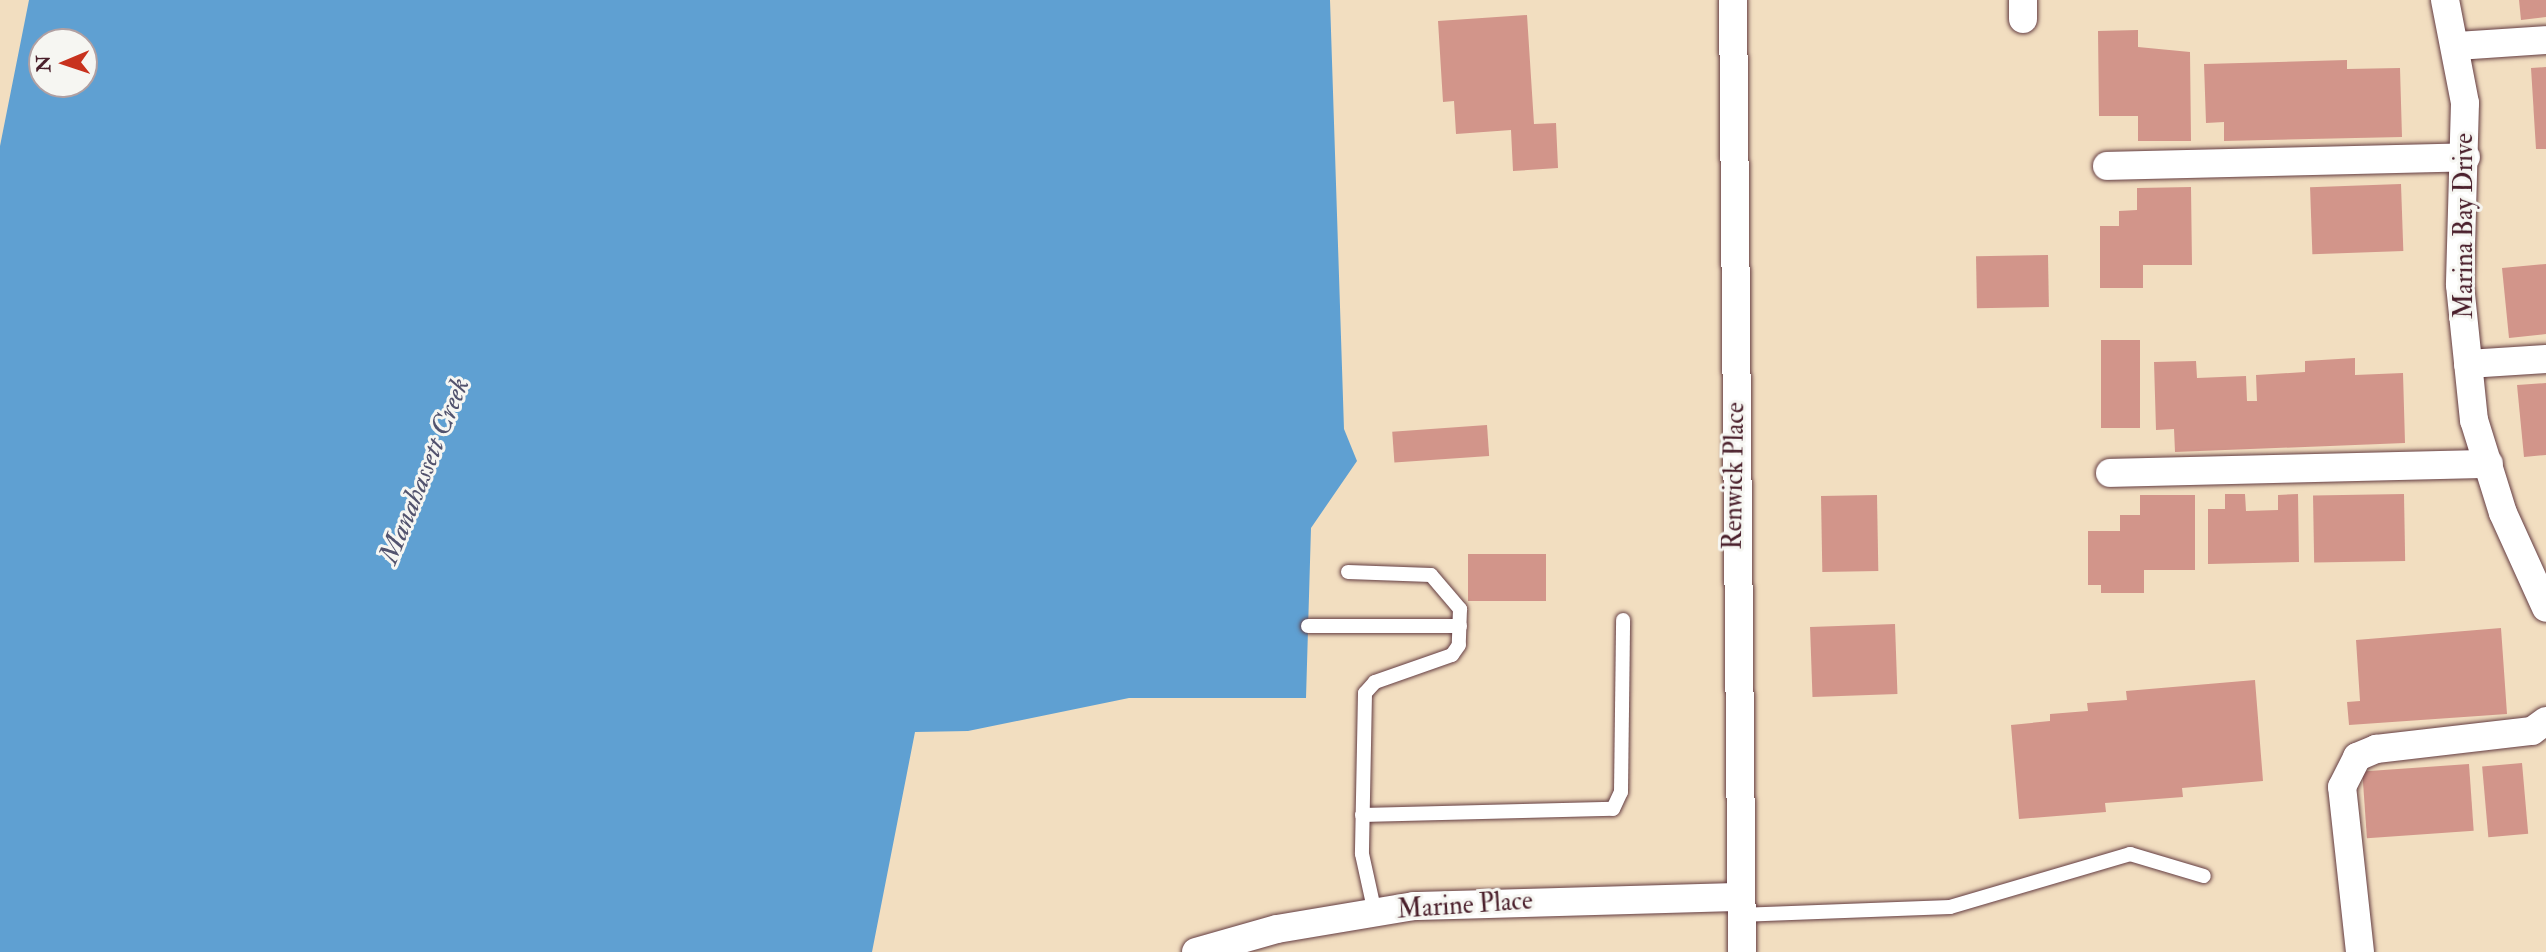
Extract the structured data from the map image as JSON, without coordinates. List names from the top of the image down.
{
  "streets": {
    "street": ["Marina Bay Drive", "Renwick Place", "Marine Place"]
  },
  "crossings": [
    ["Renwick Place", "Marine Place"]
  ],
  "water": ["Manahassett Creek"],
  "north": "left"
}
